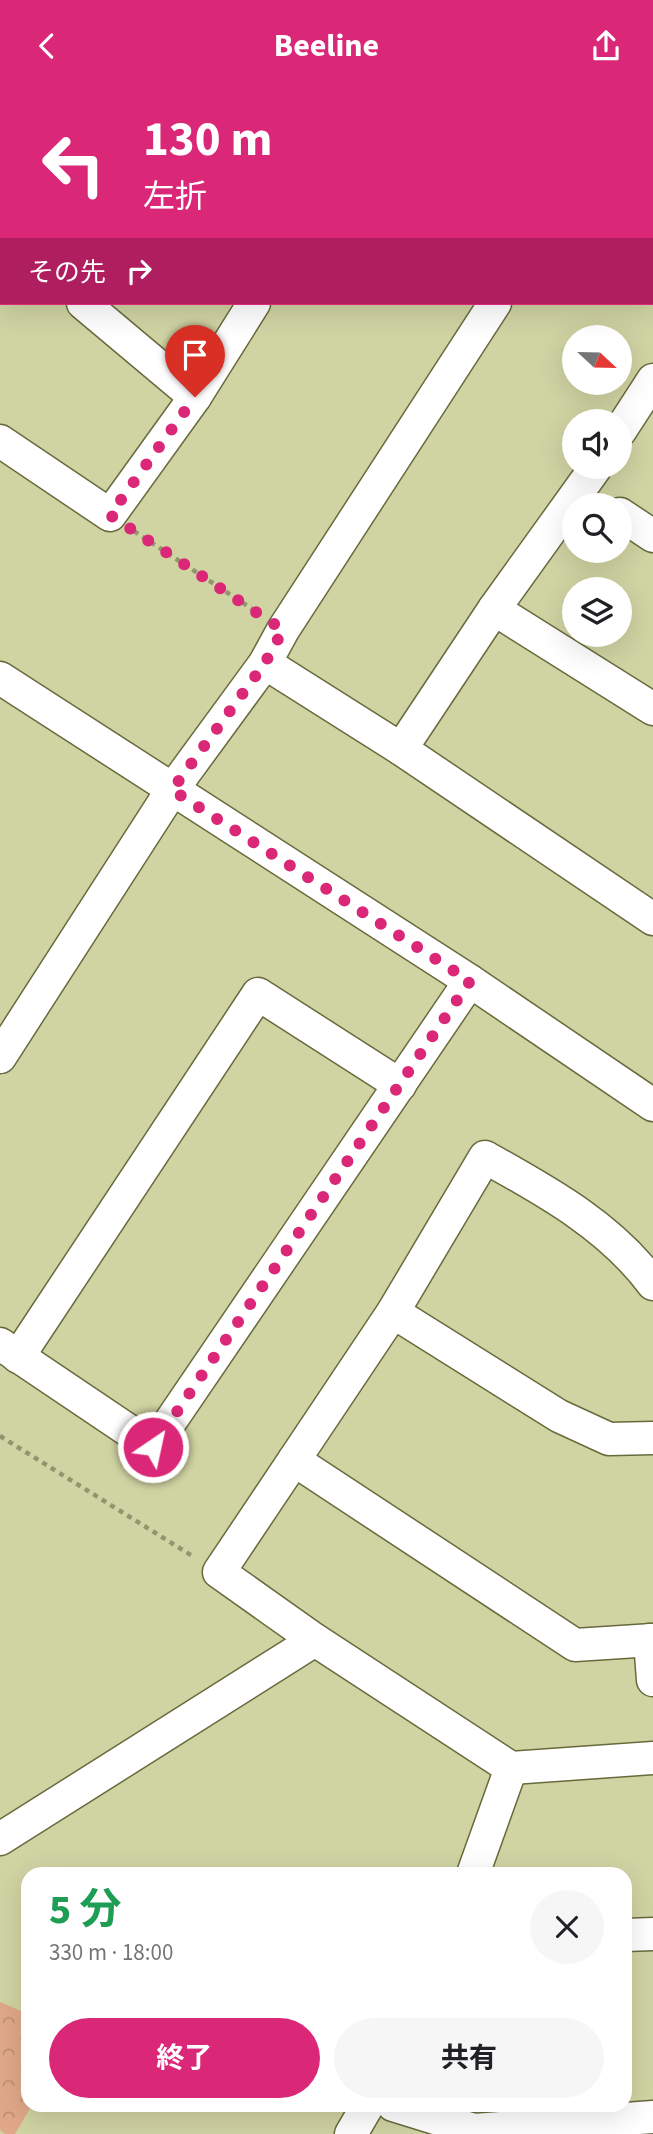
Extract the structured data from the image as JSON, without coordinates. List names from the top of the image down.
{
  "north": "right",
  "page": {
    "header": "Beeline",
    "turn": ["130 m", "左折"],
    "then": "その先",
    "heading": ["5 分", "330 m · 18:00"],
    "buttons": ["終了", "共有"]
  }
}
